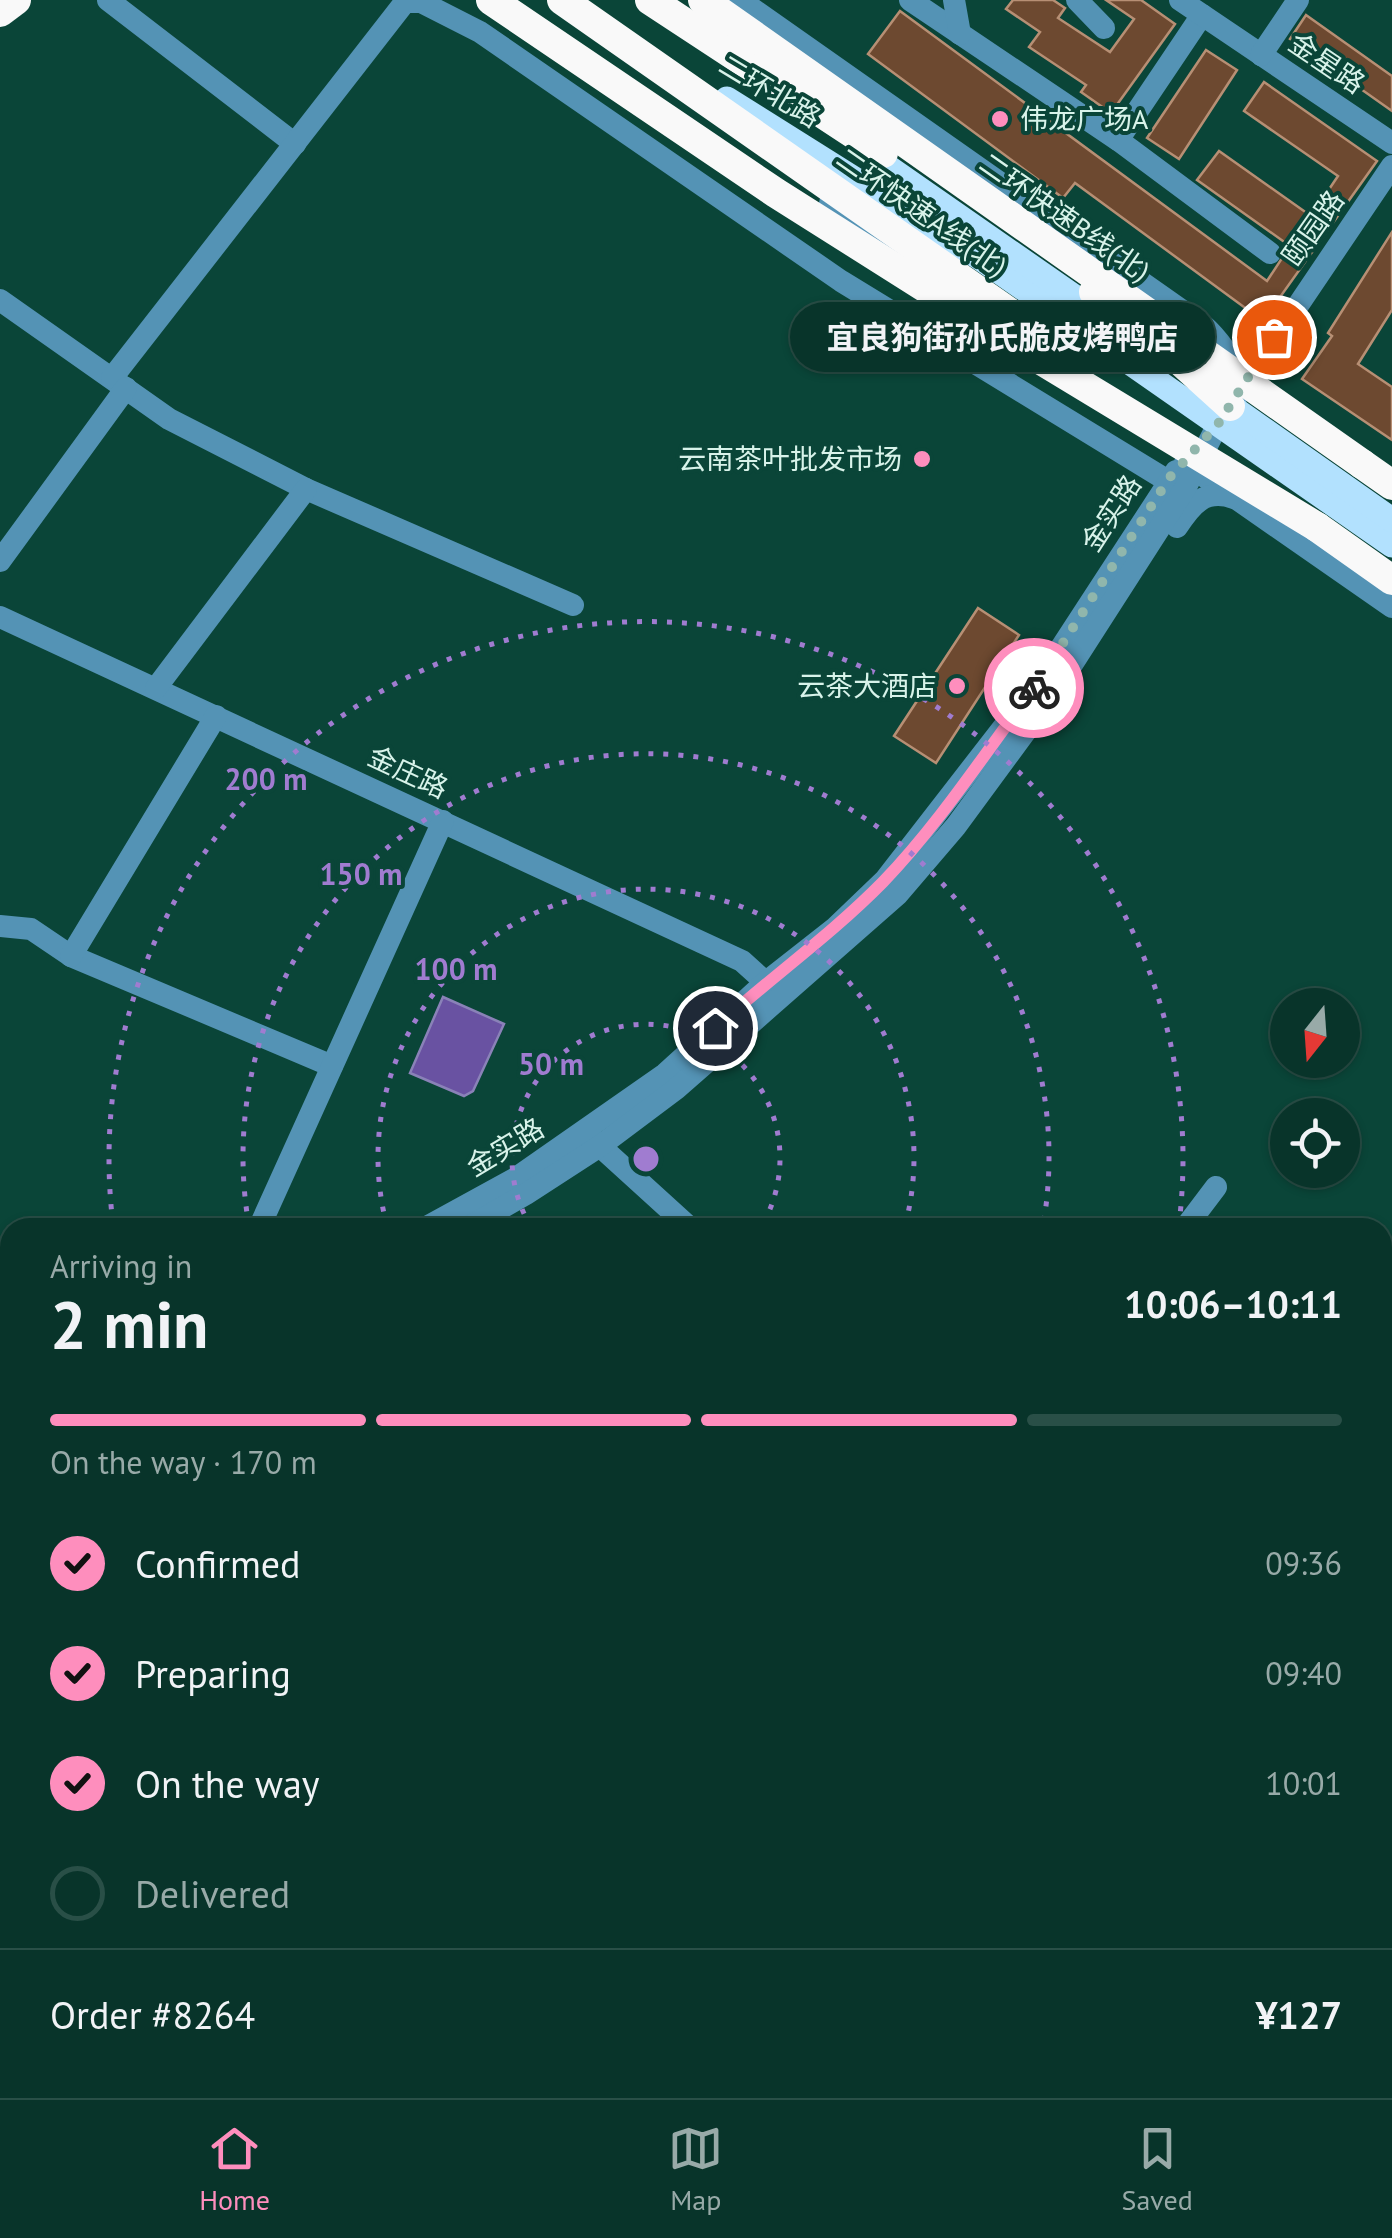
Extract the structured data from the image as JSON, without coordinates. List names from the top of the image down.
{
  "streets": {
    "highway": ["二环快速A线(北)", "二环快速B线(北)"],
    "main road": ["二环北路"],
    "street": [
      "金星路",
      "颐园路",
      "金实路",
      "金庄路"
    ]
  },
  "crossings": [
    ["二环北路", "二环快速A线(北)"],
    ["二环北路", "颐园路"],
    ["二环北路", "金实路"],
    ["颐园路", "金实路"],
    ["金实路", "金庄路"]
  ],
  "places": [
    "伟龙广场A",
    "宜良狗街孙氏脆皮烤鸭店",
    "云南茶叶批发市场",
    "云茶大酒店"
  ],
  "north": "bottom",
  "page": {
    "bubble": "宜良狗街孙氏脆皮烤鸭店",
    "heading": ["2 min", "Arriving in", "10:06–10:11"],
    "panel": ["Order #8264", "¥127"],
    "bar": "On the way · 170 m",
    "list": [
      ["Confirmed", "09:36"],
      ["Preparing", "09:40"],
      ["On the way", "10:01"],
      "Delivered"
    ],
    "tabs": ["Home", "Map", "Saved"]
  },
  "rings": [
    "200 m",
    "150 m",
    "100 m",
    "50 m"
  ]
}
